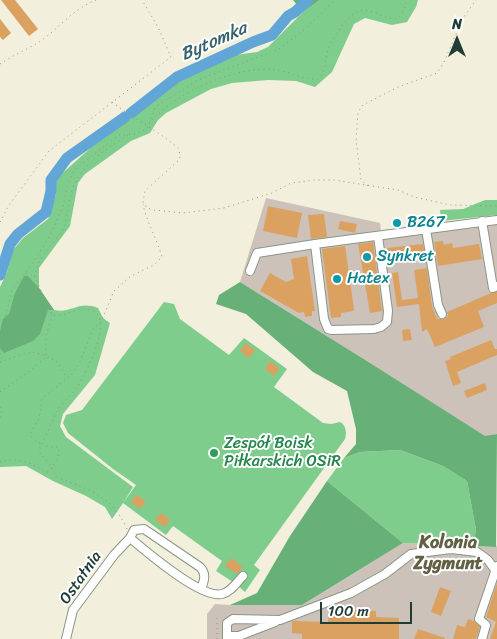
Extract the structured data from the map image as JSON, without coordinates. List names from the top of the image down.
{
  "streets": {
    "street": ["Ostatnia"]
  },
  "districts": ["Kolonia Zygmunt"],
  "water": ["Bytomka"],
  "places": [
    "B267",
    "Synkret",
    "Hatex",
    "Zespół Boisk Piłkarskich OSiR"
  ],
  "scale_bar": "100 m",
  "north": "top"
}
